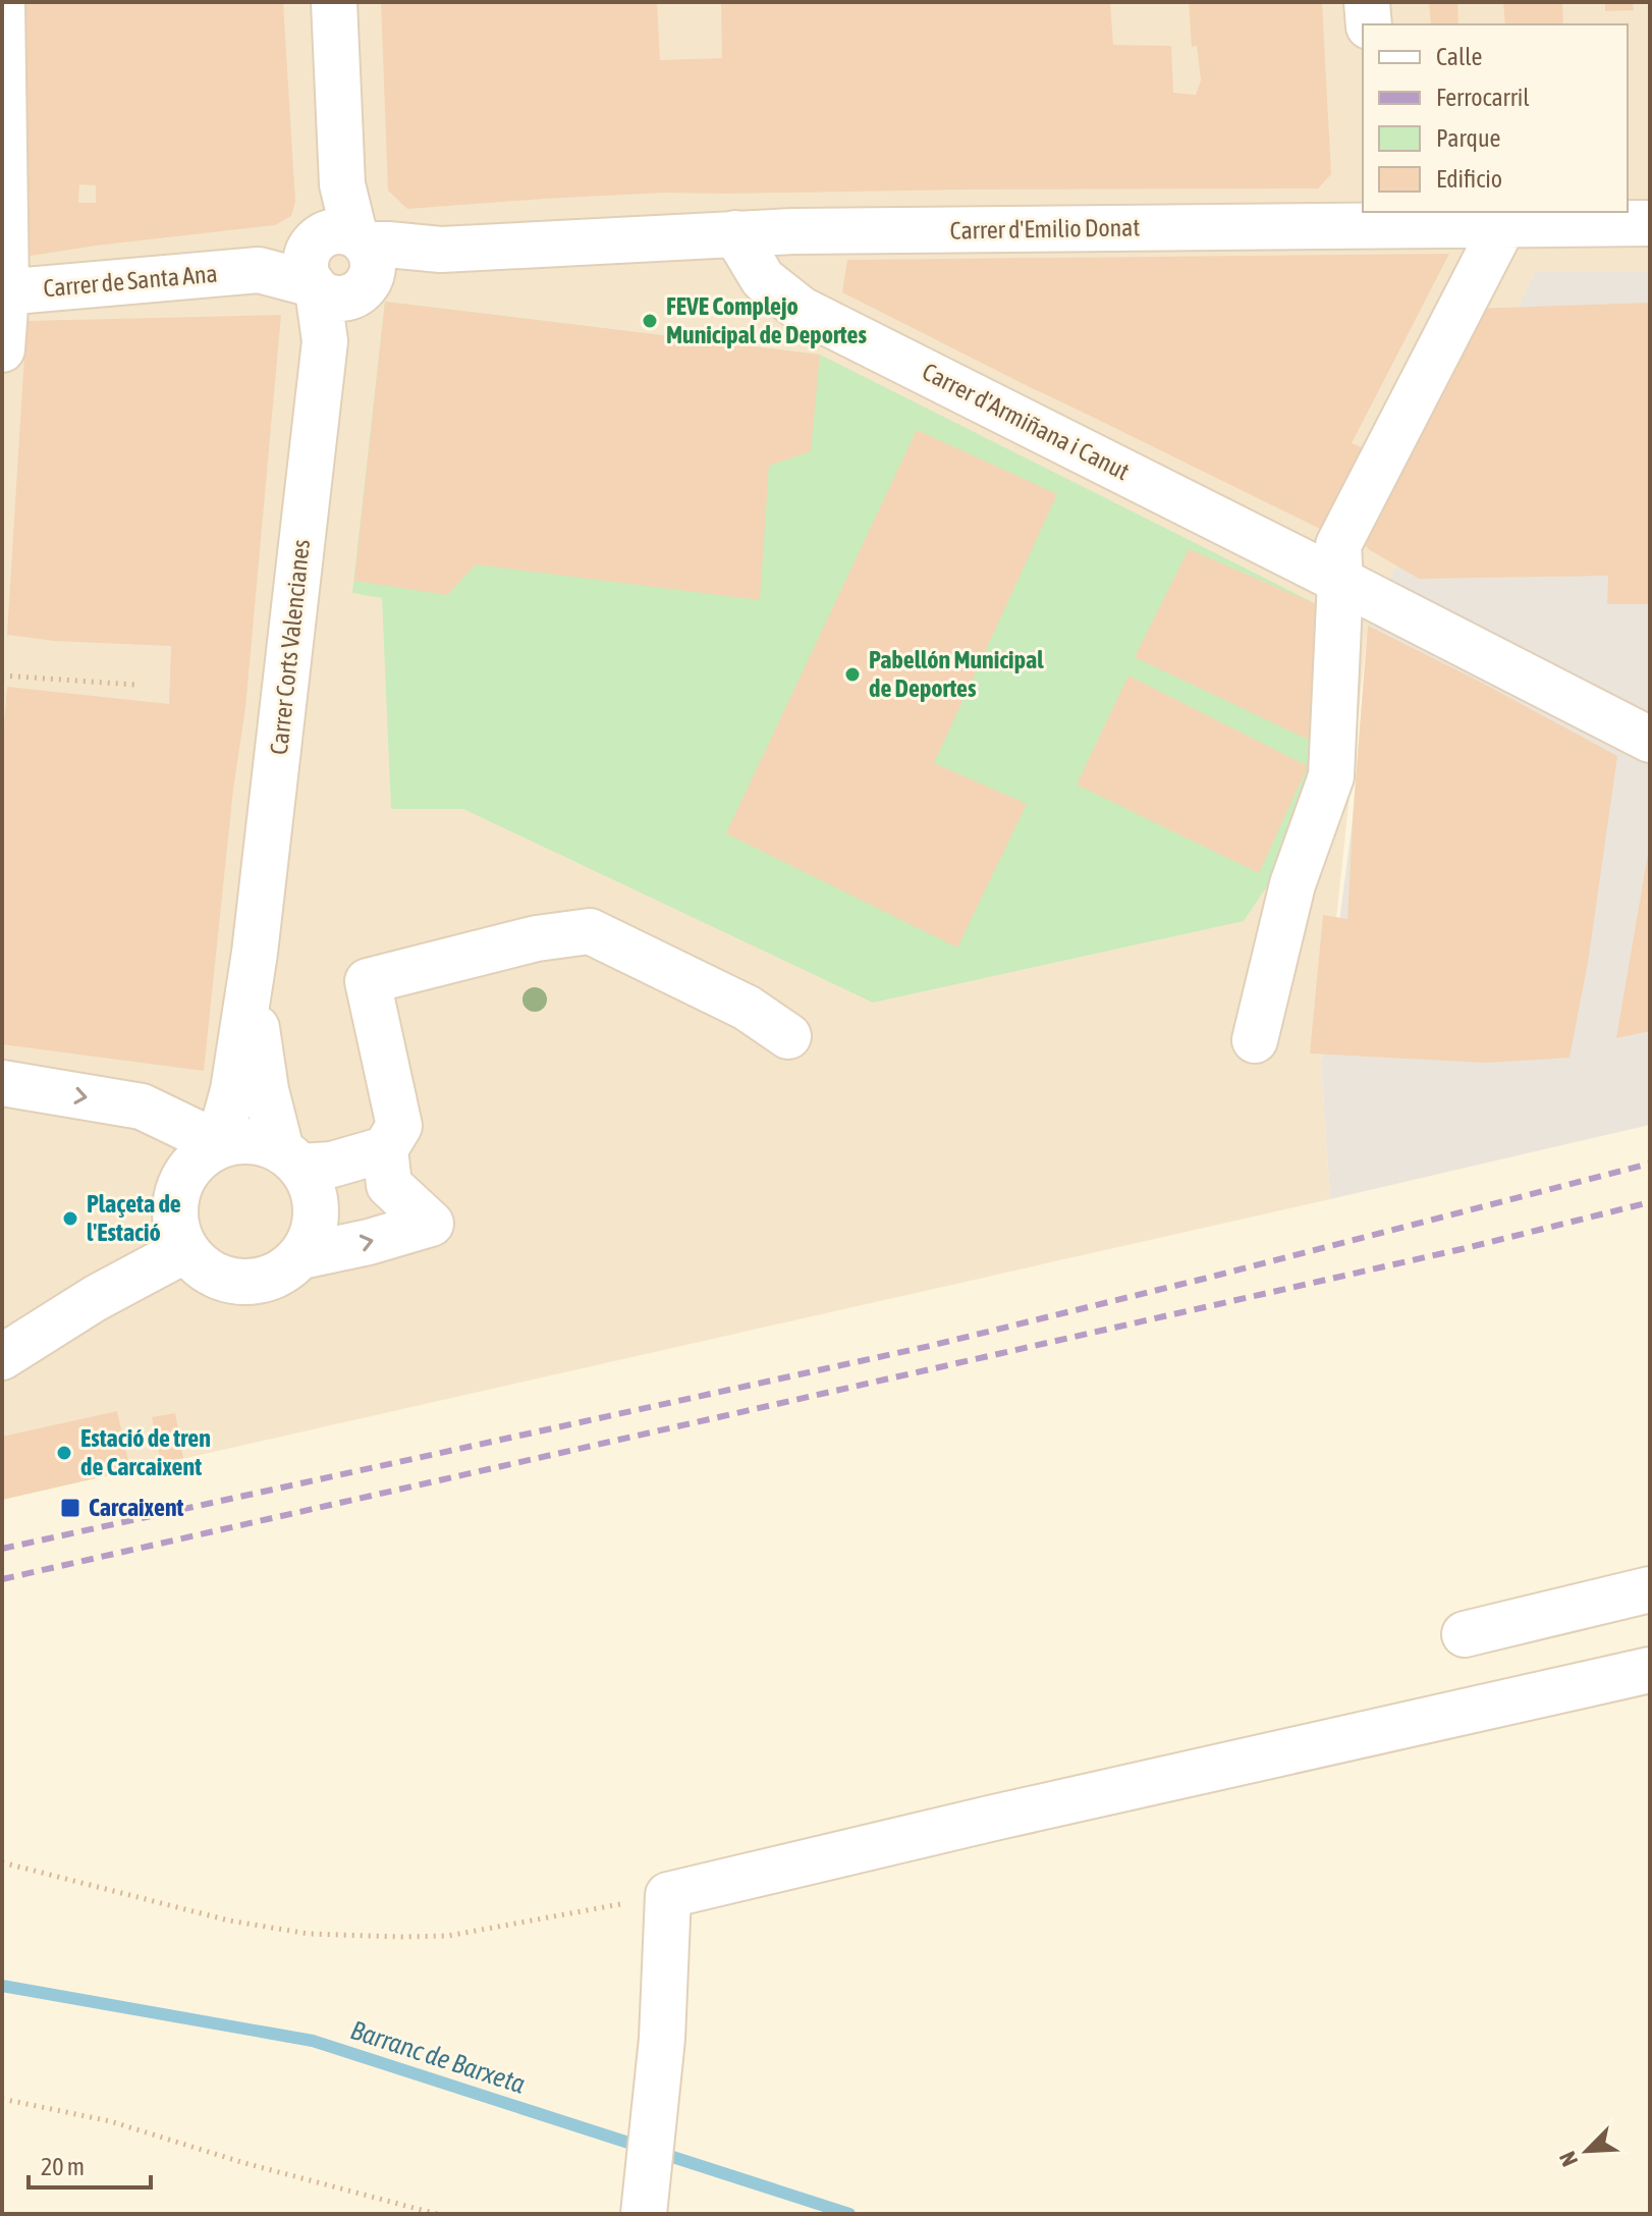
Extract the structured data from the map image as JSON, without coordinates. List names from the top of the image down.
{
  "streets": {
    "street": [
      "Carrer d'Emilio Donat",
      "Carrer de Santa Ana",
      "Carrer d'Armiñana i Canut",
      "Carrer Corts Valencianes"
    ]
  },
  "crossings": [
    ["Carrer d'Emilio Donat", "Carrer de Santa Ana"],
    ["Carrer d'Emilio Donat", "Carrer d'Armiñana i Canut"],
    ["Carrer d'Emilio Donat", "Carrer Corts Valencianes"],
    ["Carrer de Santa Ana", "Carrer Corts Valencianes"]
  ],
  "water": ["Barranc de Barxeta"],
  "places": {
    "other": [
      "FEVE Complejo Municipal de Deportes",
      "Pabellón Municipal de Deportes",
      "Plaçeta de l'Estació",
      "Estació de tren de Carcaixent"
    ],
    "transit": ["Carcaixent"]
  },
  "legend": [
    "Calle",
    "Ferrocarril",
    "Parque",
    "Edificio"
  ],
  "scale_bar": "20 m",
  "north": "bottom left"
}
